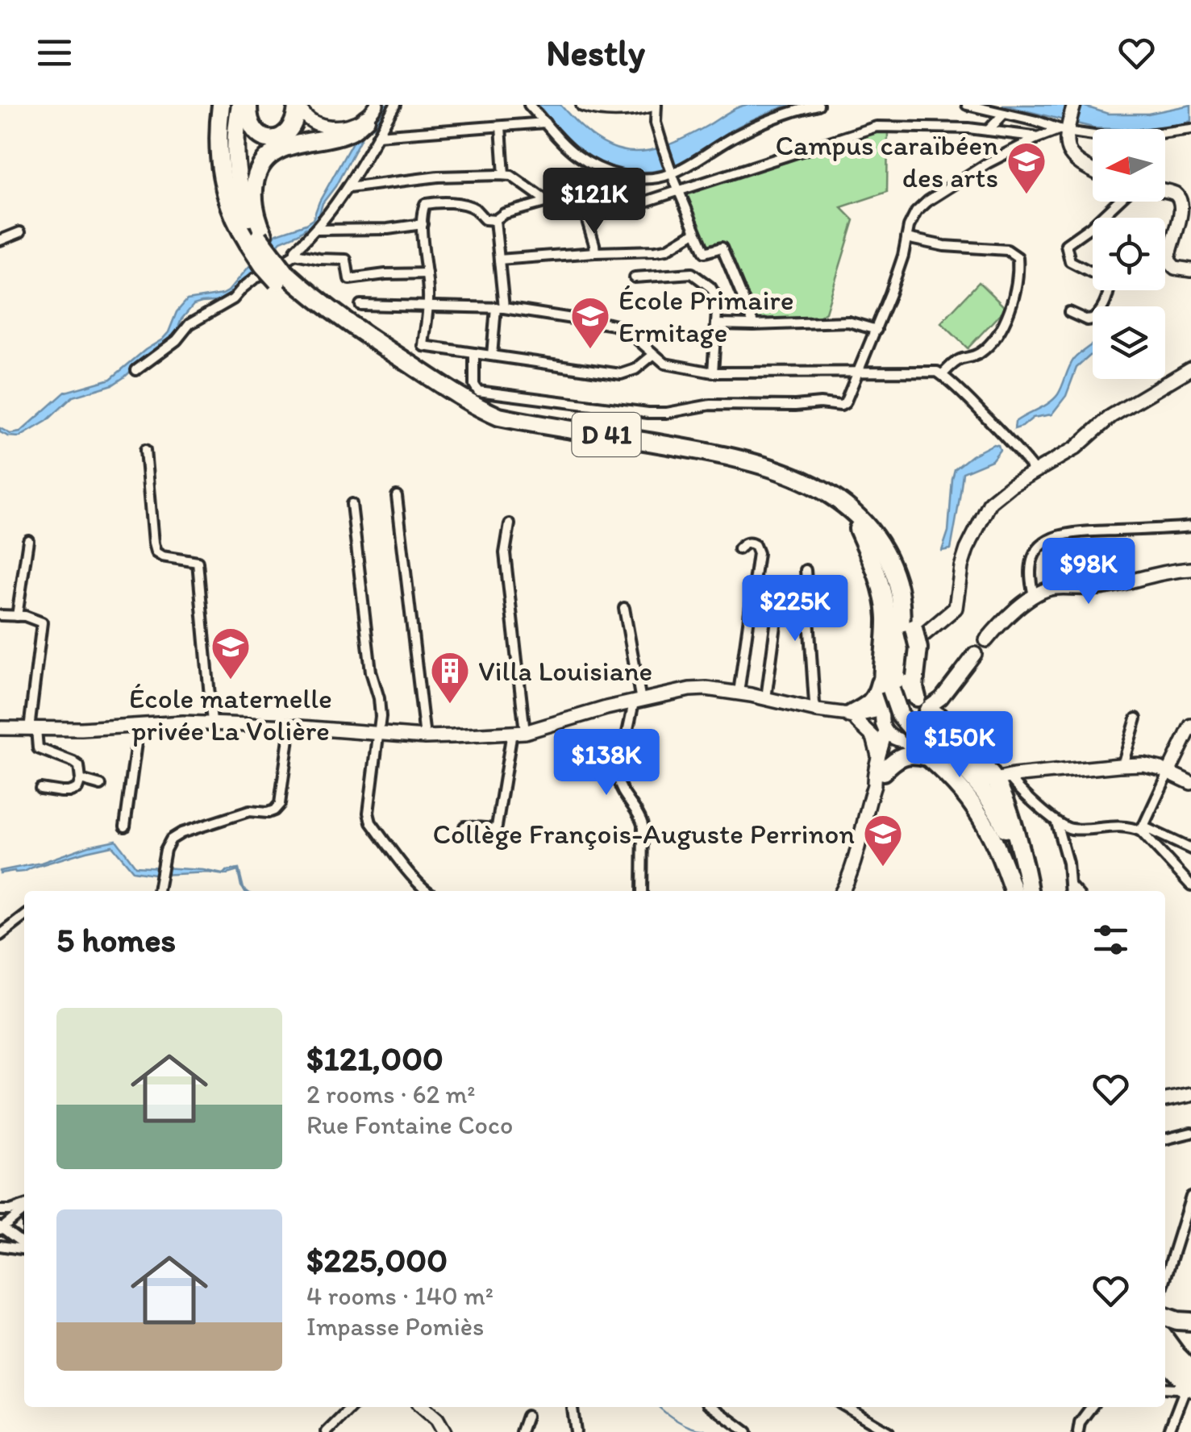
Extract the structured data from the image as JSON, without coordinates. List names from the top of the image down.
{
  "streets": {
    "highway": ["D 41"]
  },
  "places": {
    "school or university": [
      "Campus caraïbéen des arts",
      "École Primaire Ermitage",
      "École maternelle privée La Volière",
      "Collège François-Auguste Perrinon"
    ],
    "building": ["Villa Louisiane"]
  },
  "north": "left",
  "page": {
    "header": "Nestly",
    "price": [
      "$121K",
      "$98K",
      "$225K",
      "$150K",
      "$138K"
    ],
    "heading": "5 homes",
    "list": [
      {
        "name": "$121,000",
        "note": "2 rooms · 62 m² · Rue Fontaine Coco"
      },
      {
        "name": "$225,000",
        "note": "4 rooms · 140 m² · Impasse Pomiès"
      }
    ]
  }
}
